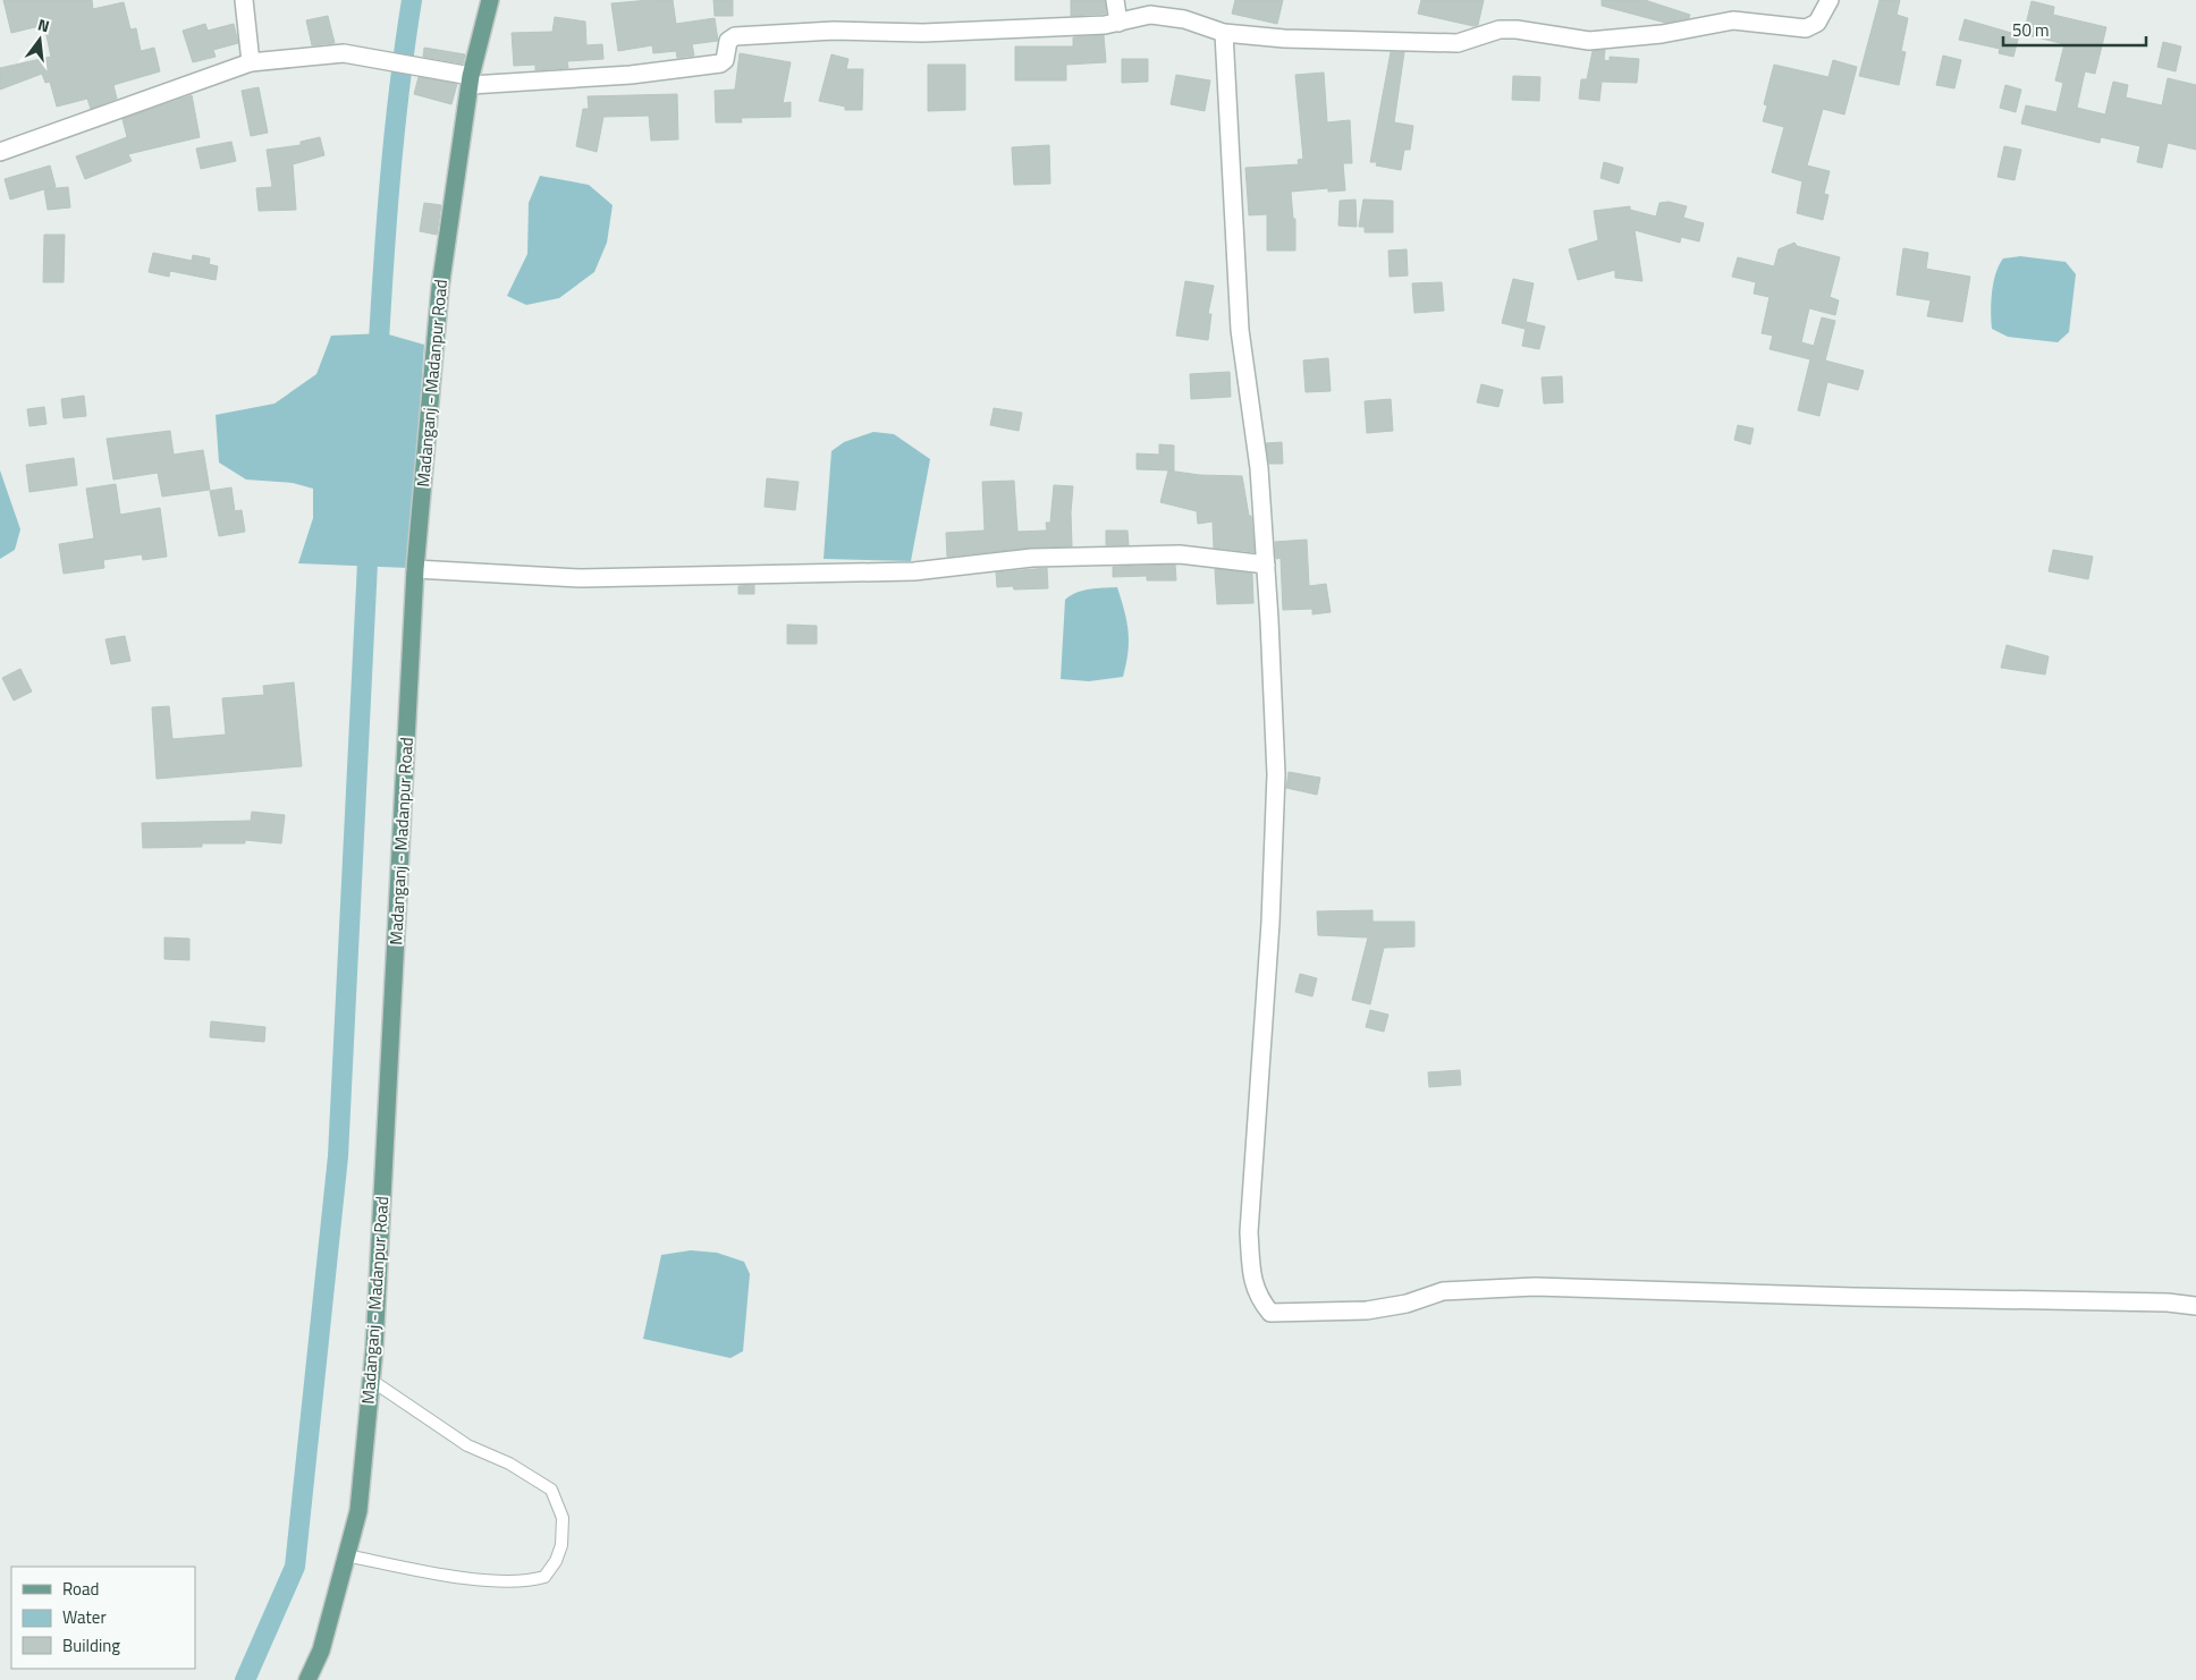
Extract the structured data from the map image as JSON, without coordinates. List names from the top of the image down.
{
  "streets": {
    "main road": ["Madanganj - Madanpur Road"]
  },
  "legend": ["Road", "Water", "Building"],
  "scale_bar": "50 m",
  "north": "top"
}
